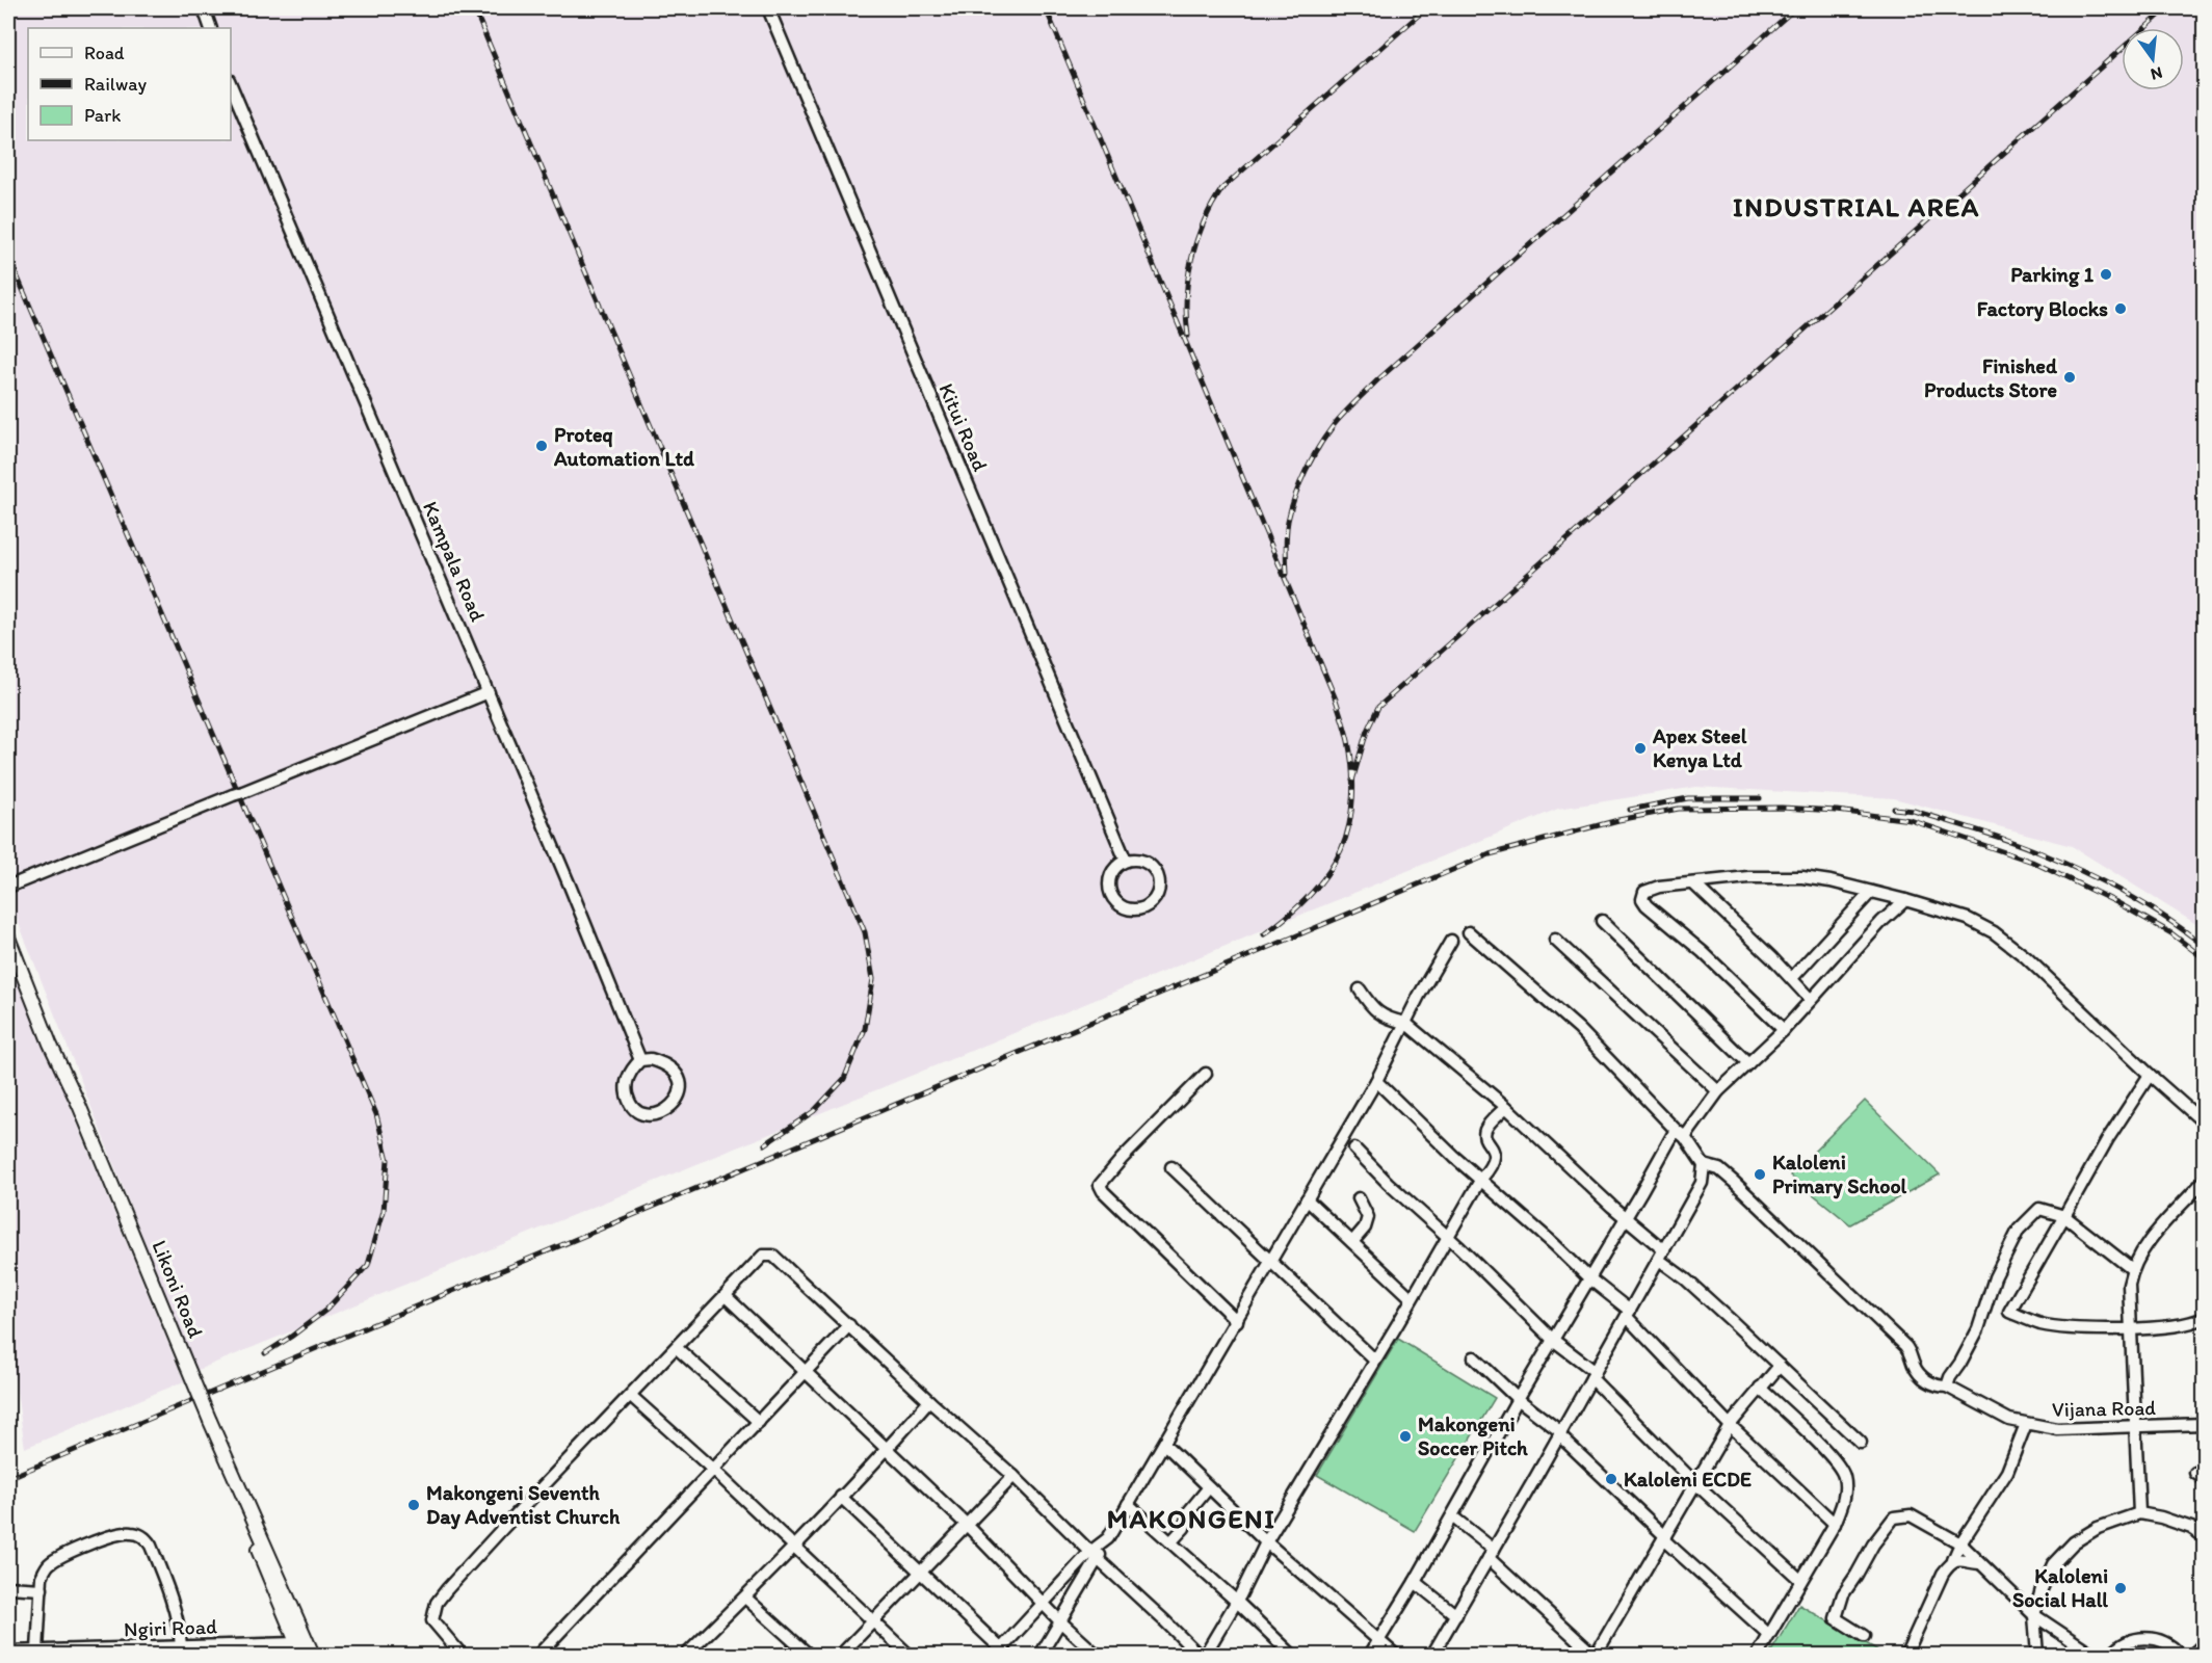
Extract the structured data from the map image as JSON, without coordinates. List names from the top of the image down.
{
  "streets": {
    "street": [
      "Kitui Road",
      "Kampala Road",
      "Likoni Road",
      "Vijana Road",
      "Ngiri Road"
    ]
  },
  "crossings": [
    ["Likoni Road", "Ngiri Road"]
  ],
  "districts": ["INDUSTRIAL AREA", "MAKONGENI"],
  "places": [
    "Parking 1",
    "Factory Blocks",
    "Finished Products Store",
    "Proteq Automation Ltd",
    "Apex Steel Kenya Ltd",
    "Kaloleni Primary School",
    "Makongeni Soccer Pitch",
    "Kaloleni ECDE",
    "Makongeni Seventh Day Adventist Church",
    "Kaloleni Social Hall"
  ],
  "legend": ["Road", "Railway", "Park"],
  "north": "bottom"
}
